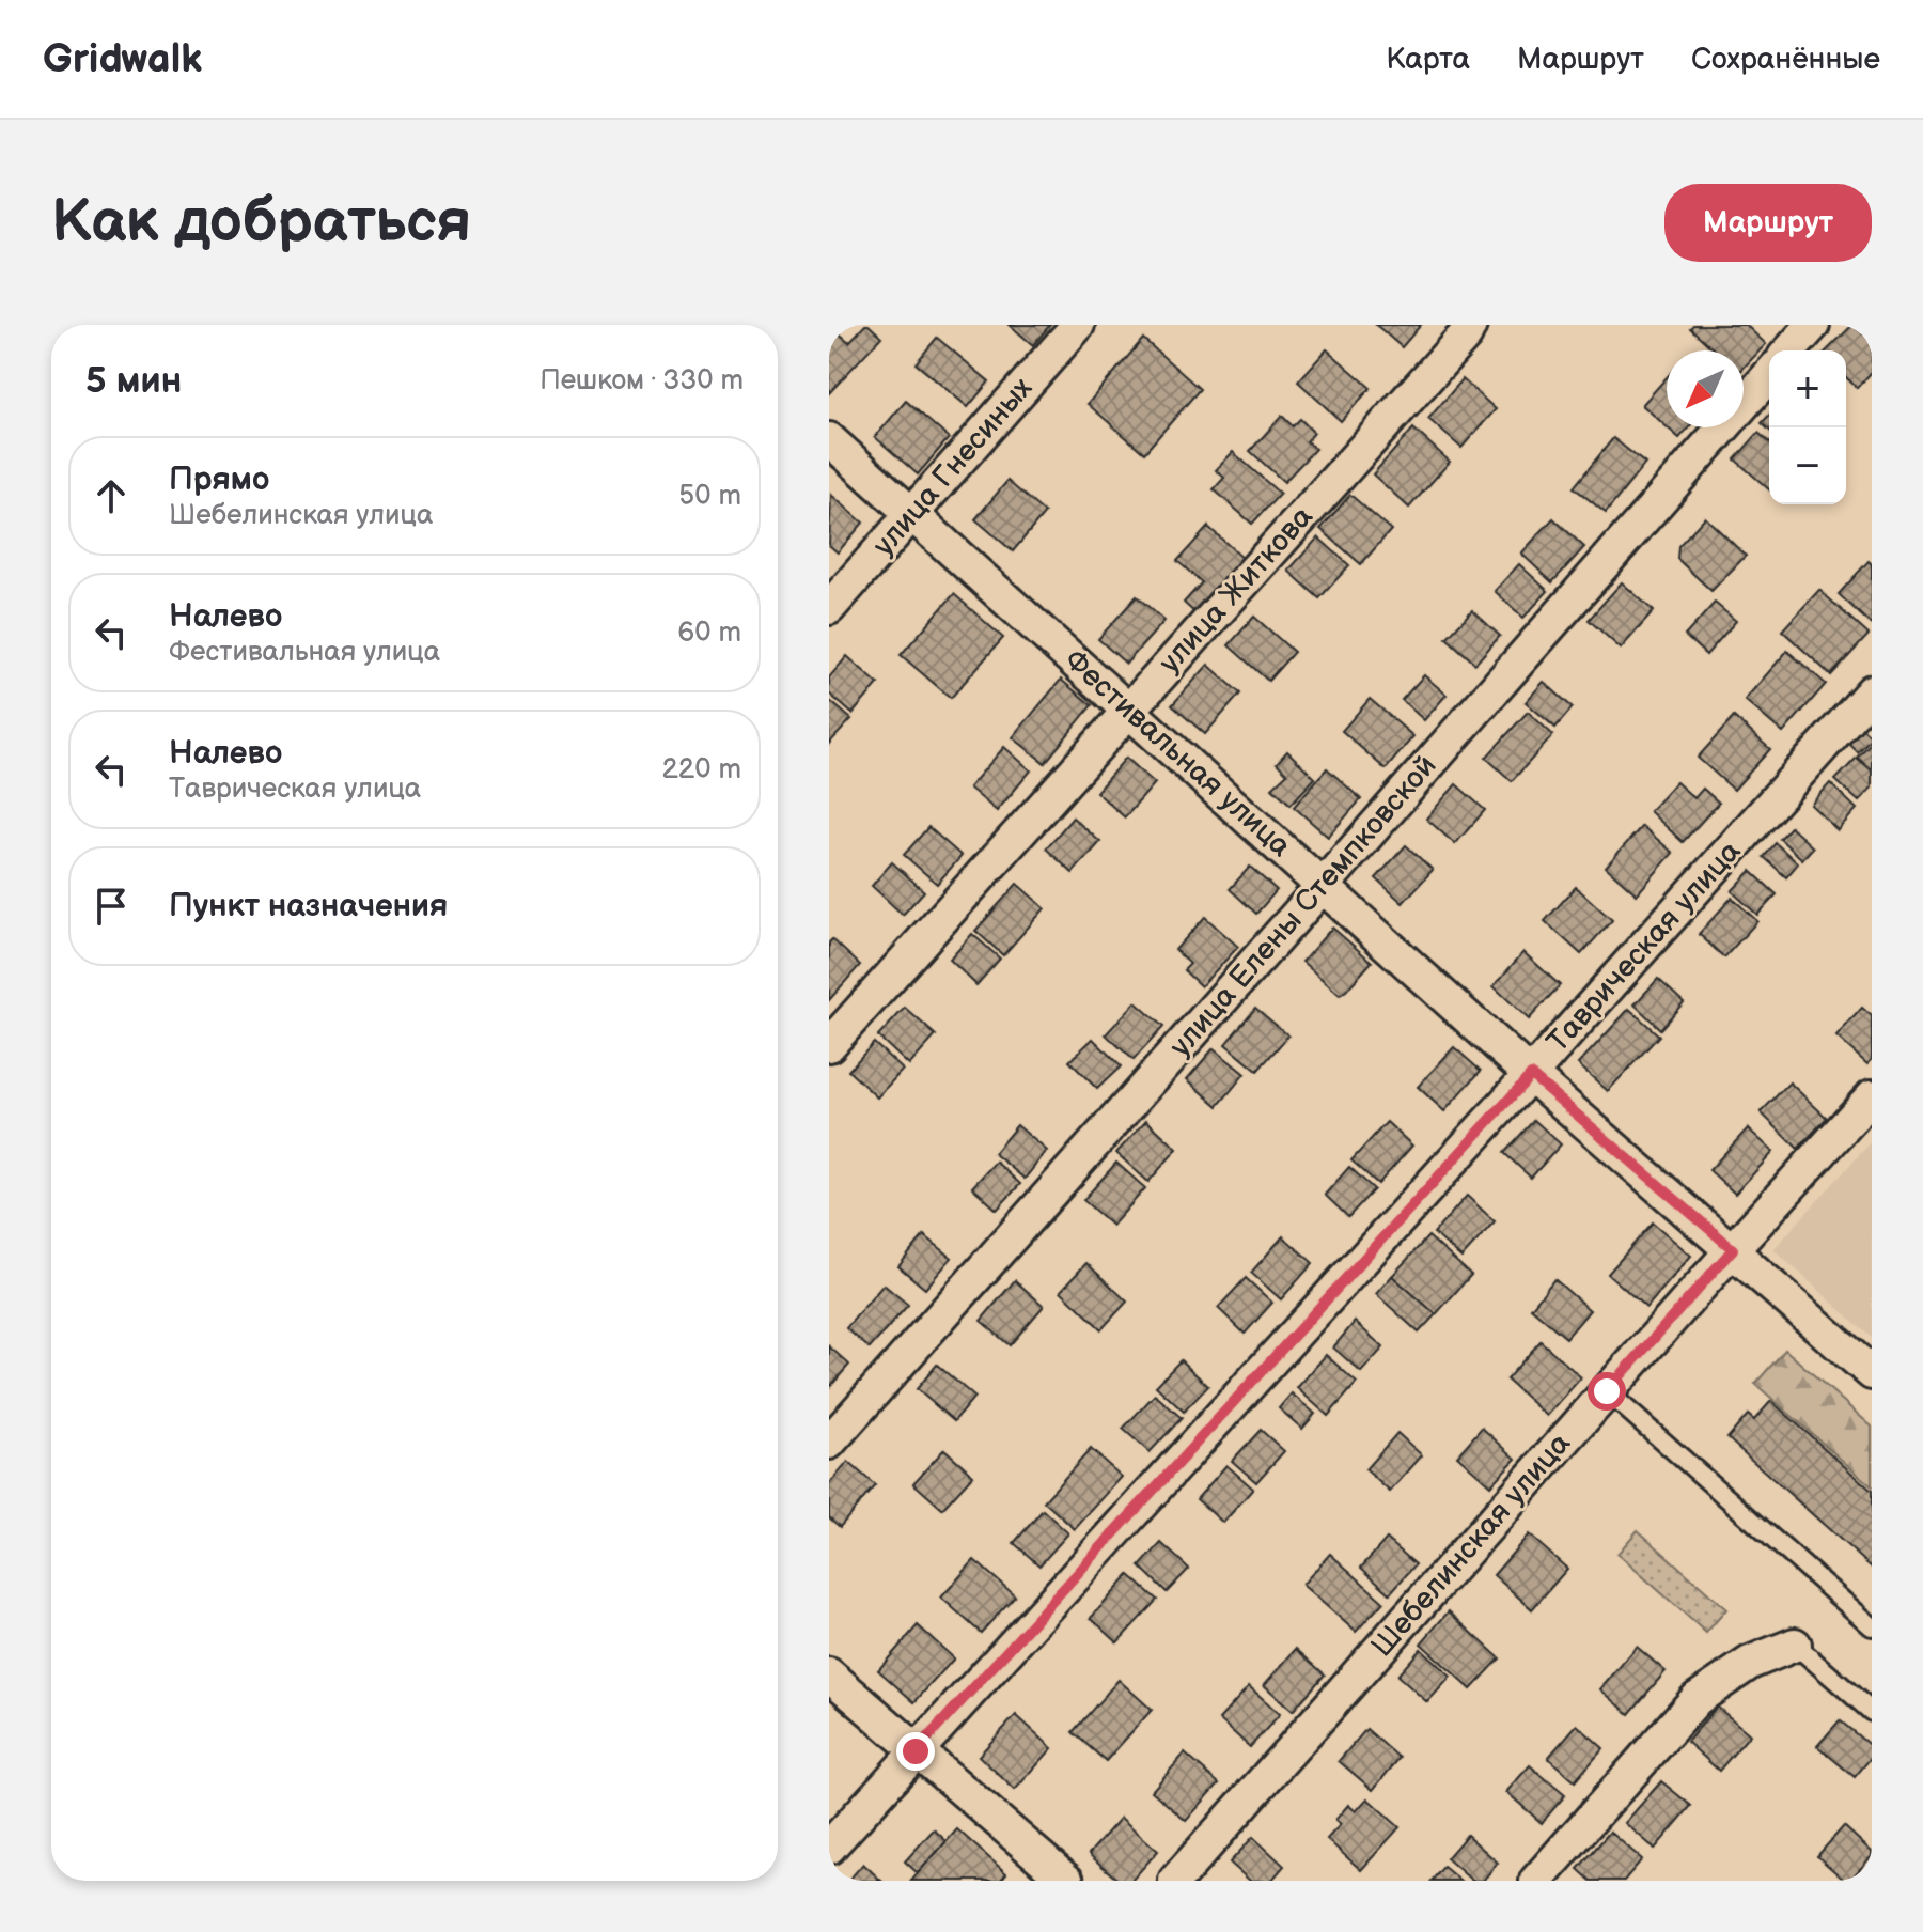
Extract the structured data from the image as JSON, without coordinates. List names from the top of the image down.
{
  "streets": {
    "street": [
      "улица Гнесиных",
      "улица Житкова",
      "Фестивальная улица",
      "улица Елены Стемпковской",
      "Таврическая улица",
      "Шебелинская улица"
    ]
  },
  "crossings": [
    ["улица Гнесиных", "Фестивальная улица"],
    ["улица Житкова", "Фестивальная улица"],
    ["Фестивальная улица", "улица Елены Стемпковской"],
    ["Фестивальная улица", "Таврическая улица"],
    ["Фестивальная улица", "Шебелинская улица"]
  ],
  "north": "bottom left",
  "page": {
    "header": "Gridwalk",
    "nav": ["Карта", "Маршрут", "Сохранённые"],
    "buttons": "Маршрут",
    "title": "Как добраться",
    "heading": ["5 мин", "Пешком · 330 m"],
    "map_buttons": ["+", "−"],
    "list": [
      ["Прямо", "Шебелинская улица", "50 m"],
      ["Налево", "Фестивальная улица", "60 m"],
      ["Налево", "Таврическая улица", "220 m"],
      "Пункт назначения"
    ]
  }
}
